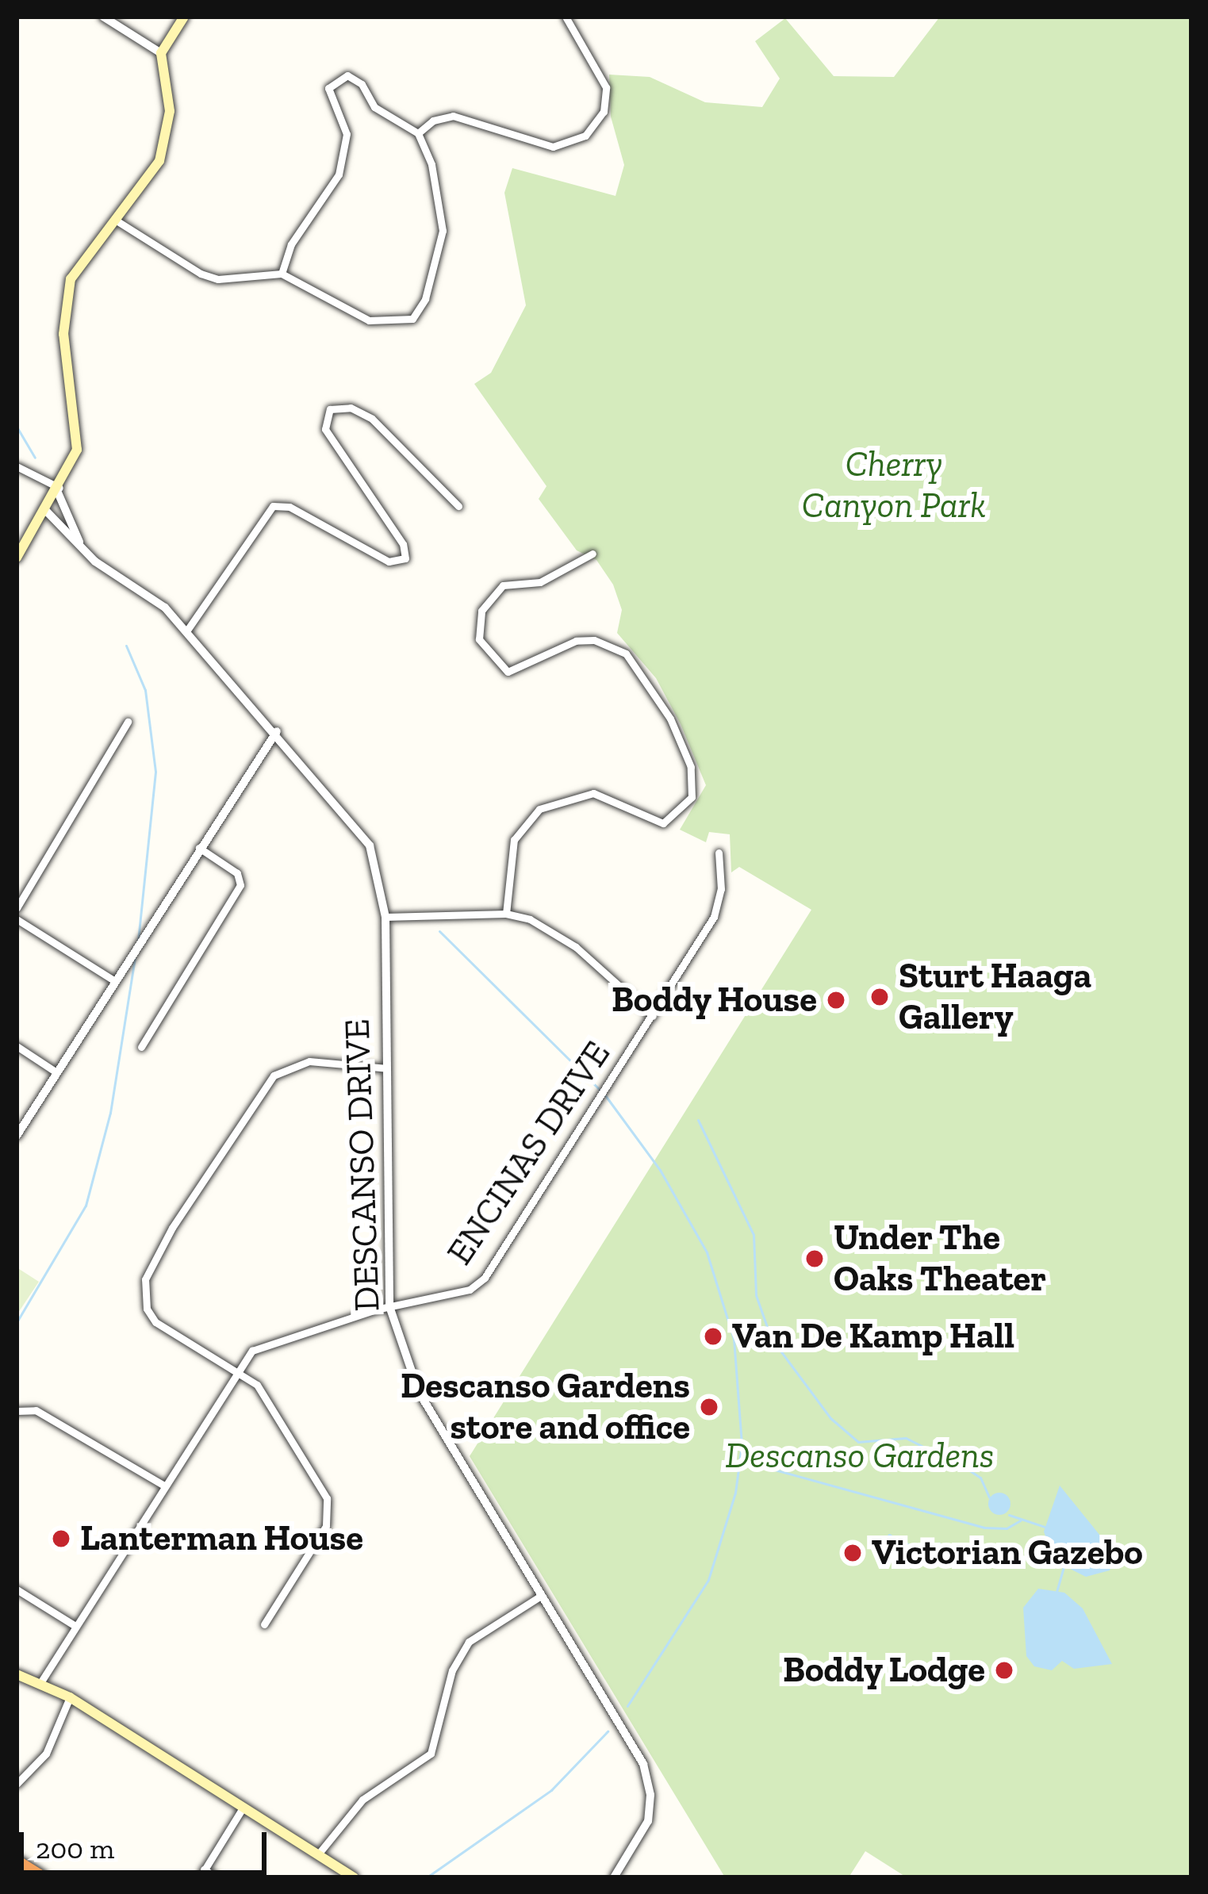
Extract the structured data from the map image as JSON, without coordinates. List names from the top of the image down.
{
  "streets": {
    "street": ["ENCINAS DRIVE", "DESCANSO DRIVE"]
  },
  "crossings": [
    ["ENCINAS DRIVE", "DESCANSO DRIVE"]
  ],
  "parks": ["Cherry Canyon Park", "Descanso Gardens"],
  "places": [
    "Sturt Haaga Gallery",
    "Boddy House",
    "Under The Oaks Theater",
    "Van De Kamp Hall",
    "Descanso Gardens store and office",
    "Lanterman House",
    "Victorian Gazebo",
    "Boddy Lodge"
  ],
  "scale_bar": "200 m"
}
